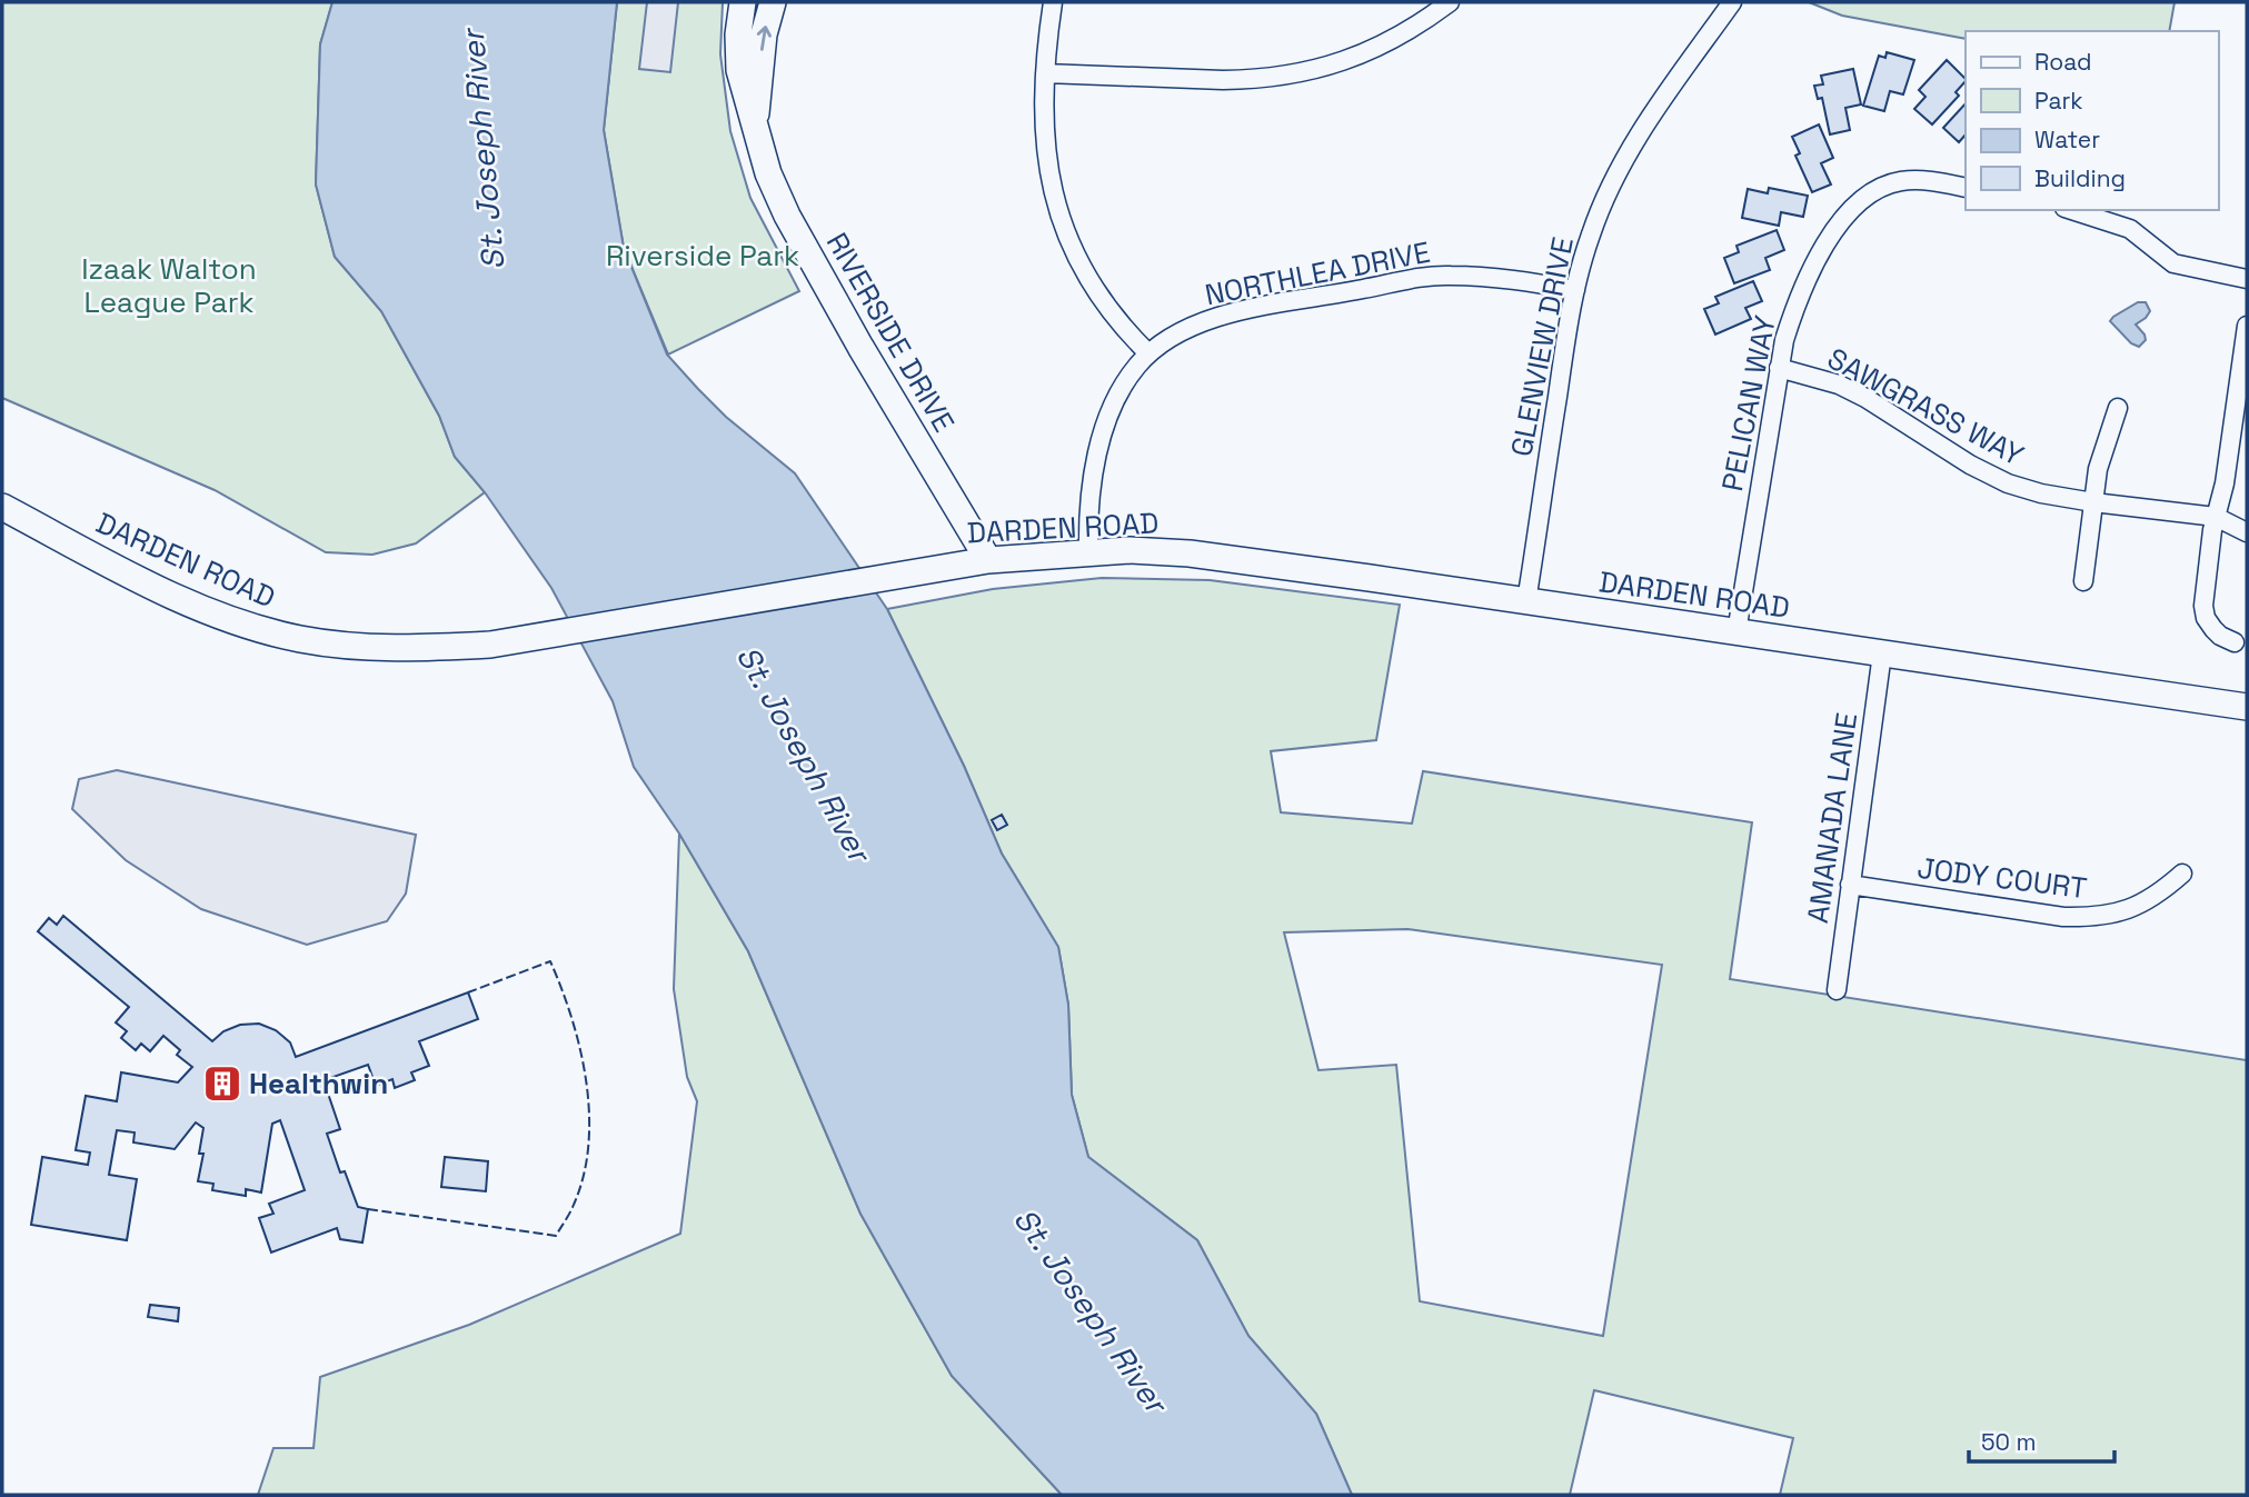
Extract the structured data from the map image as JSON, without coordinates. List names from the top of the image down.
{
  "streets": {
    "street": [
      "NORTHLEA DRIVE",
      "RIVERSIDE DRIVE",
      "GLENVIEW DRIVE",
      "PELICAN WAY",
      "SAWGRASS WAY",
      "DARDEN ROAD",
      "AMANADA LANE",
      "JODY COURT"
    ]
  },
  "crossings": [
    ["NORTHLEA DRIVE", "GLENVIEW DRIVE"],
    ["NORTHLEA DRIVE", "DARDEN ROAD"],
    ["RIVERSIDE DRIVE", "DARDEN ROAD"],
    ["GLENVIEW DRIVE", "DARDEN ROAD"],
    ["PELICAN WAY", "SAWGRASS WAY"],
    ["PELICAN WAY", "DARDEN ROAD"],
    ["DARDEN ROAD", "AMANADA LANE"],
    ["AMANADA LANE", "JODY COURT"]
  ],
  "water": ["St. Joseph River"],
  "parks": ["Riverside Park", "Izaak Walton League Park"],
  "places": {
    "building": ["Healthwin"]
  },
  "legend": [
    "Road",
    "Park",
    "Water",
    "Building"
  ],
  "scale_bar": "50 m"
}
